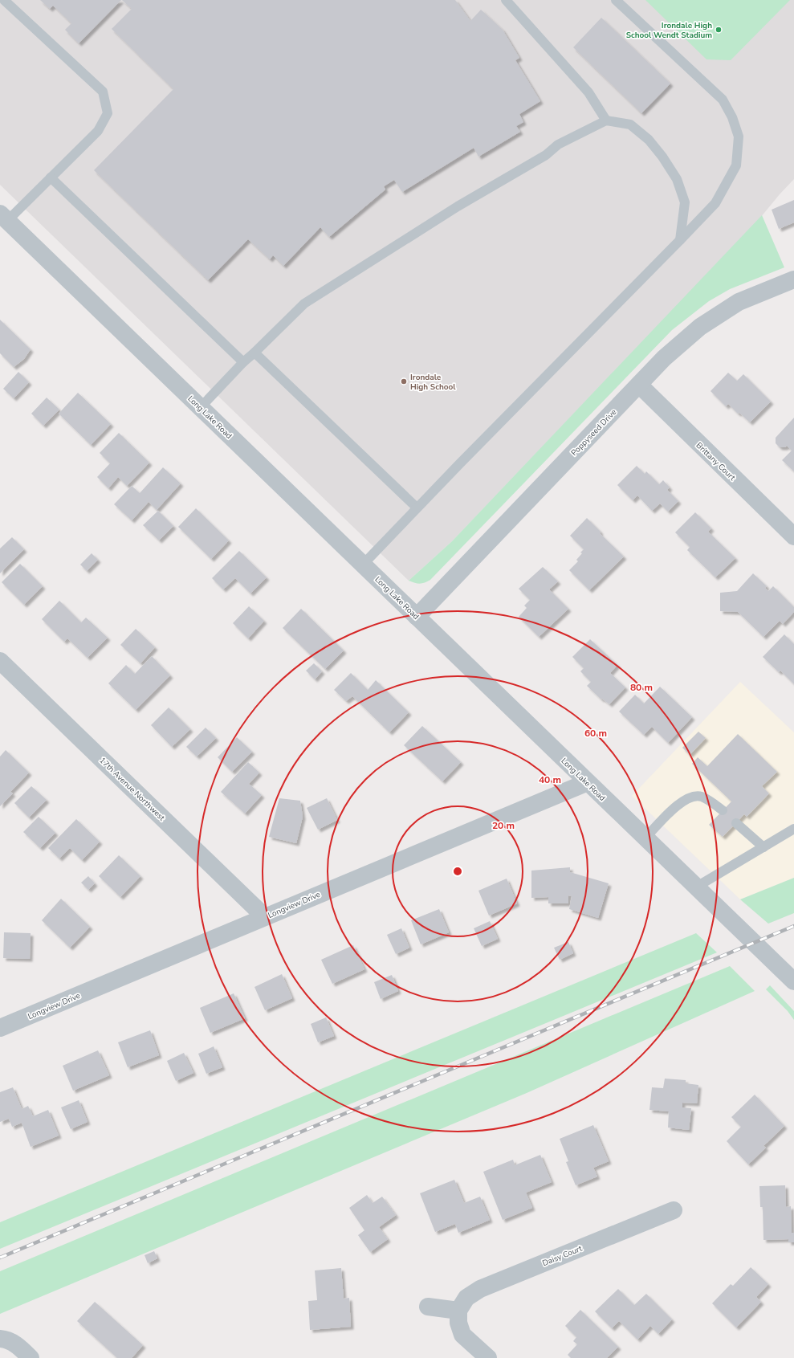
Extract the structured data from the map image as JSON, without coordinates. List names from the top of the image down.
{
  "streets": {
    "street": [
      "Long Lake Road",
      "Poppyseed Drive",
      "Brittany Court",
      "17th Avenue Northwest",
      "Longview Drive",
      "Daisy Court"
    ]
  },
  "crossings": [
    ["Long Lake Road", "Poppyseed Drive"],
    ["Long Lake Road", "Longview Drive"],
    ["Poppyseed Drive", "Brittany Court"],
    ["17th Avenue Northwest", "Longview Drive"]
  ],
  "places": ["Irondale High School Wendt Stadium", "Irondale High School"],
  "rings": [
    "80 m",
    "60 m",
    "40 m",
    "20 m"
  ]
}
